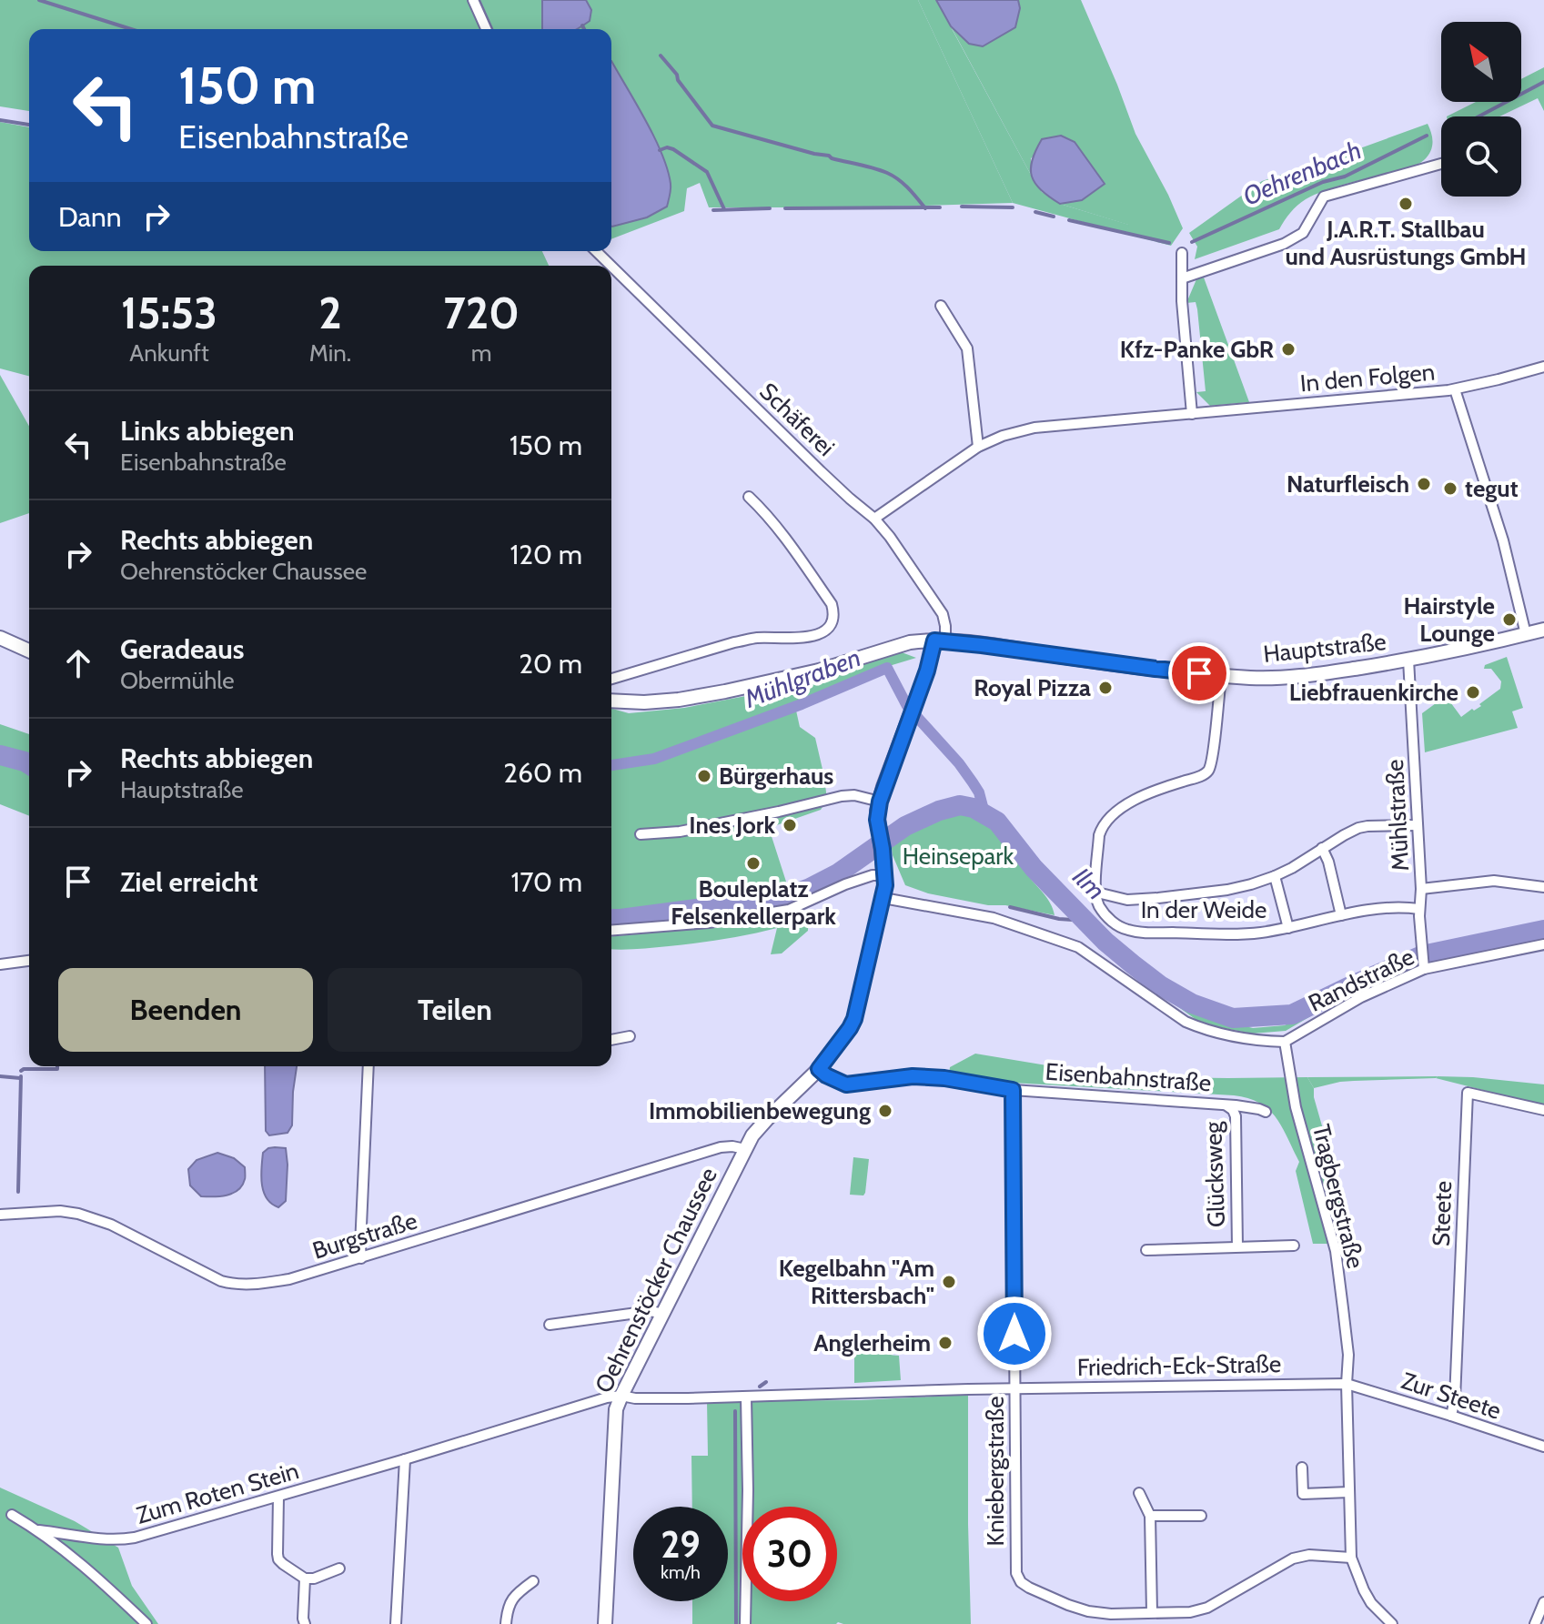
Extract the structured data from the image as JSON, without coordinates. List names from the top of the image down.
{
  "streets": {
    "street": [
      "In den Folgen",
      "Schäferei",
      "Hauptstraße",
      "Mühlstraße",
      "In der Weide",
      "Randstraße",
      "Eisenbahnstraße",
      "Glücksweg",
      "Tragbergstraße",
      "Steete",
      "Burgstraße",
      "Oehrenstöcker Chaussee",
      "Friedrich-Eck-Straße",
      "Zur Steete",
      "Kniebergstraße",
      "Zum Roten Stein"
    ]
  },
  "crossings": [
    ["In den Folgen", "Schäferei"],
    ["Schäferei", "Hauptstraße"],
    ["Schäferei", "Oehrenstöcker Chaussee"],
    ["Hauptstraße", "Mühlstraße"],
    ["Hauptstraße", "Oehrenstöcker Chaussee"],
    ["Mühlstraße", "In der Weide"],
    ["Mühlstraße", "Randstraße"],
    ["Randstraße", "Tragbergstraße"],
    ["Eisenbahnstraße", "Glücksweg"],
    ["Eisenbahnstraße", "Oehrenstöcker Chaussee"],
    ["Eisenbahnstraße", "Kniebergstraße"],
    ["Tragbergstraße", "Friedrich-Eck-Straße"],
    ["Tragbergstraße", "Zur Steete"],
    ["Tragbergstraße", "Kniebergstraße"],
    ["Steete", "Zur Steete"],
    ["Burgstraße", "Oehrenstöcker Chaussee"],
    ["Oehrenstöcker Chaussee", "Friedrich-Eck-Straße"],
    ["Oehrenstöcker Chaussee", "Zum Roten Stein"],
    ["Friedrich-Eck-Straße", "Zur Steete"],
    ["Friedrich-Eck-Straße", "Kniebergstraße"],
    ["Friedrich-Eck-Straße", "Zum Roten Stein"]
  ],
  "water": ["Oehrenbach", "Mühlgraben", "Ilm"],
  "parks": ["Heinsepark"],
  "places": [
    "J.A.R.T. Stallbau und Ausrüstungs GmbH",
    "Kfz-Panke GbR",
    "Naturfleisch",
    "tegut",
    "Hairstyle Lounge",
    "Royal Pizza",
    "Liebfrauenkirche",
    "Bürgerhaus",
    "Ines Jork",
    "Bouleplatz Felsenkellerpark",
    "Immobilienbewegung",
    "Kegelbahn \"Am Rittersbach\"",
    "Anglerheim"
  ],
  "north": "top left",
  "page": {
    "turn": ["150 m", "Eisenbahnstraße"],
    "then": "Dann",
    "eta": [
      "15:53",
      "Ankunft",
      "2",
      "Min.",
      "720",
      "m"
    ],
    "list": [
      {
        "name": "Links abbiegen",
        "note": "Eisenbahnstraße",
        "value": "150 m"
      },
      {
        "name": "Rechts abbiegen",
        "note": "Oehrenstöcker Chaussee",
        "value": "120 m"
      },
      {
        "name": "Geradeaus",
        "note": "Obermühle",
        "value": "20 m"
      },
      {
        "name": "Rechts abbiegen",
        "note": "Hauptstraße",
        "value": "260 m"
      },
      {
        "name": "Ziel erreicht",
        "value": "170 m"
      }
    ],
    "buttons": ["Beenden", "Teilen"],
    "speed": "29 km/h",
    "limit": "30"
  }
}
